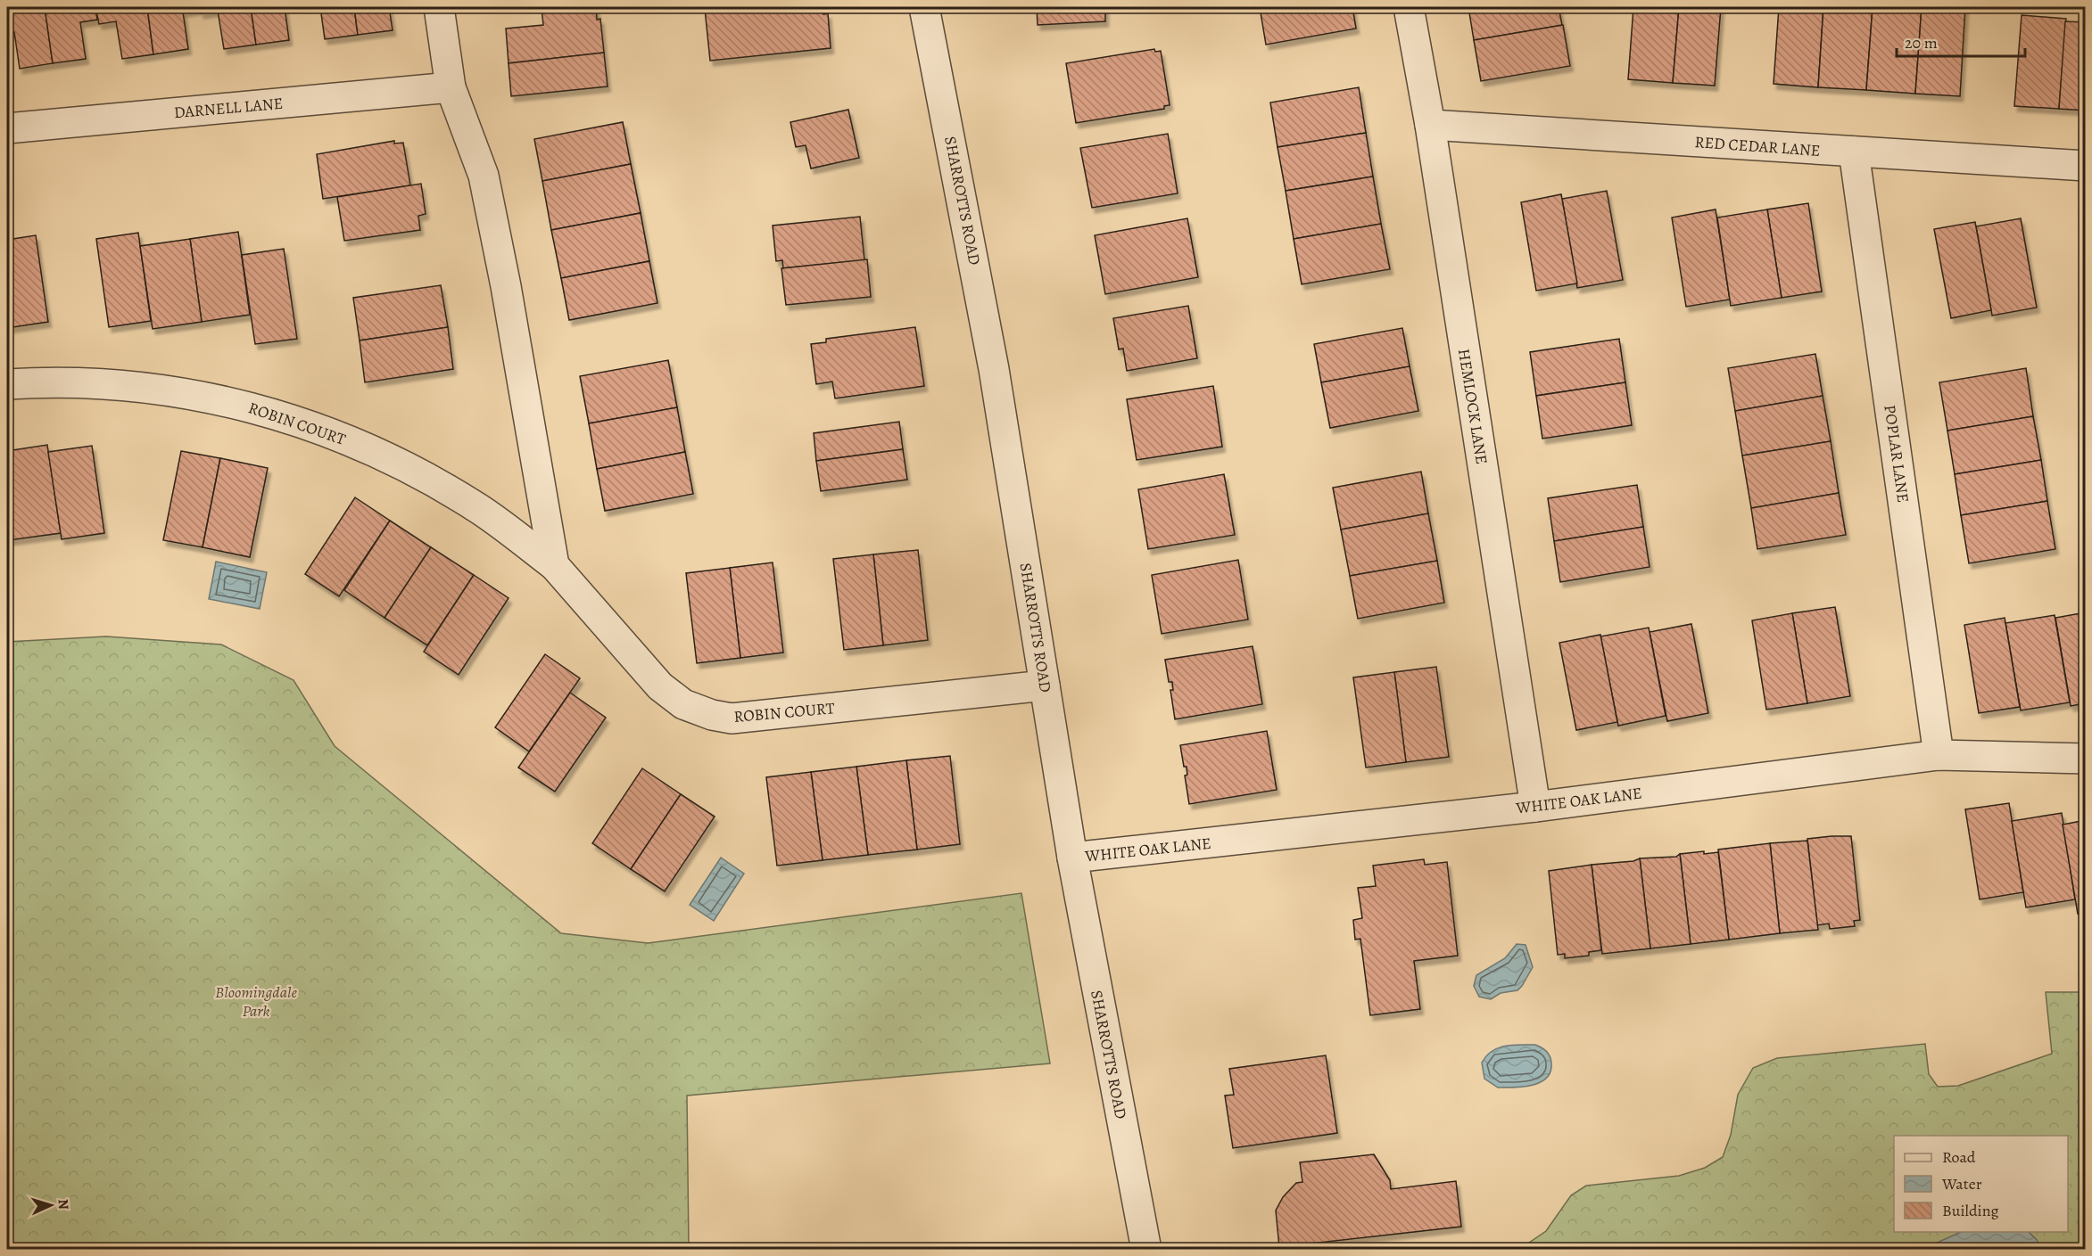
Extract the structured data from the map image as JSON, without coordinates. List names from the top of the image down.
{
  "streets": {
    "street": [
      "DARNELL LANE",
      "RED CEDAR LANE",
      "SHARROTTS ROAD",
      "HEMLOCK LANE",
      "ROBIN COURT",
      "POPLAR LANE",
      "WHITE OAK LANE"
    ]
  },
  "crossings": [
    ["RED CEDAR LANE", "HEMLOCK LANE"],
    ["RED CEDAR LANE", "POPLAR LANE"],
    ["SHARROTTS ROAD", "ROBIN COURT"],
    ["SHARROTTS ROAD", "WHITE OAK LANE"],
    ["HEMLOCK LANE", "WHITE OAK LANE"],
    ["POPLAR LANE", "WHITE OAK LANE"]
  ],
  "parks": ["Bloomingdale Park"],
  "legend": ["Road", "Water", "Building"],
  "scale_bar": "20 m",
  "north": "right"
}
